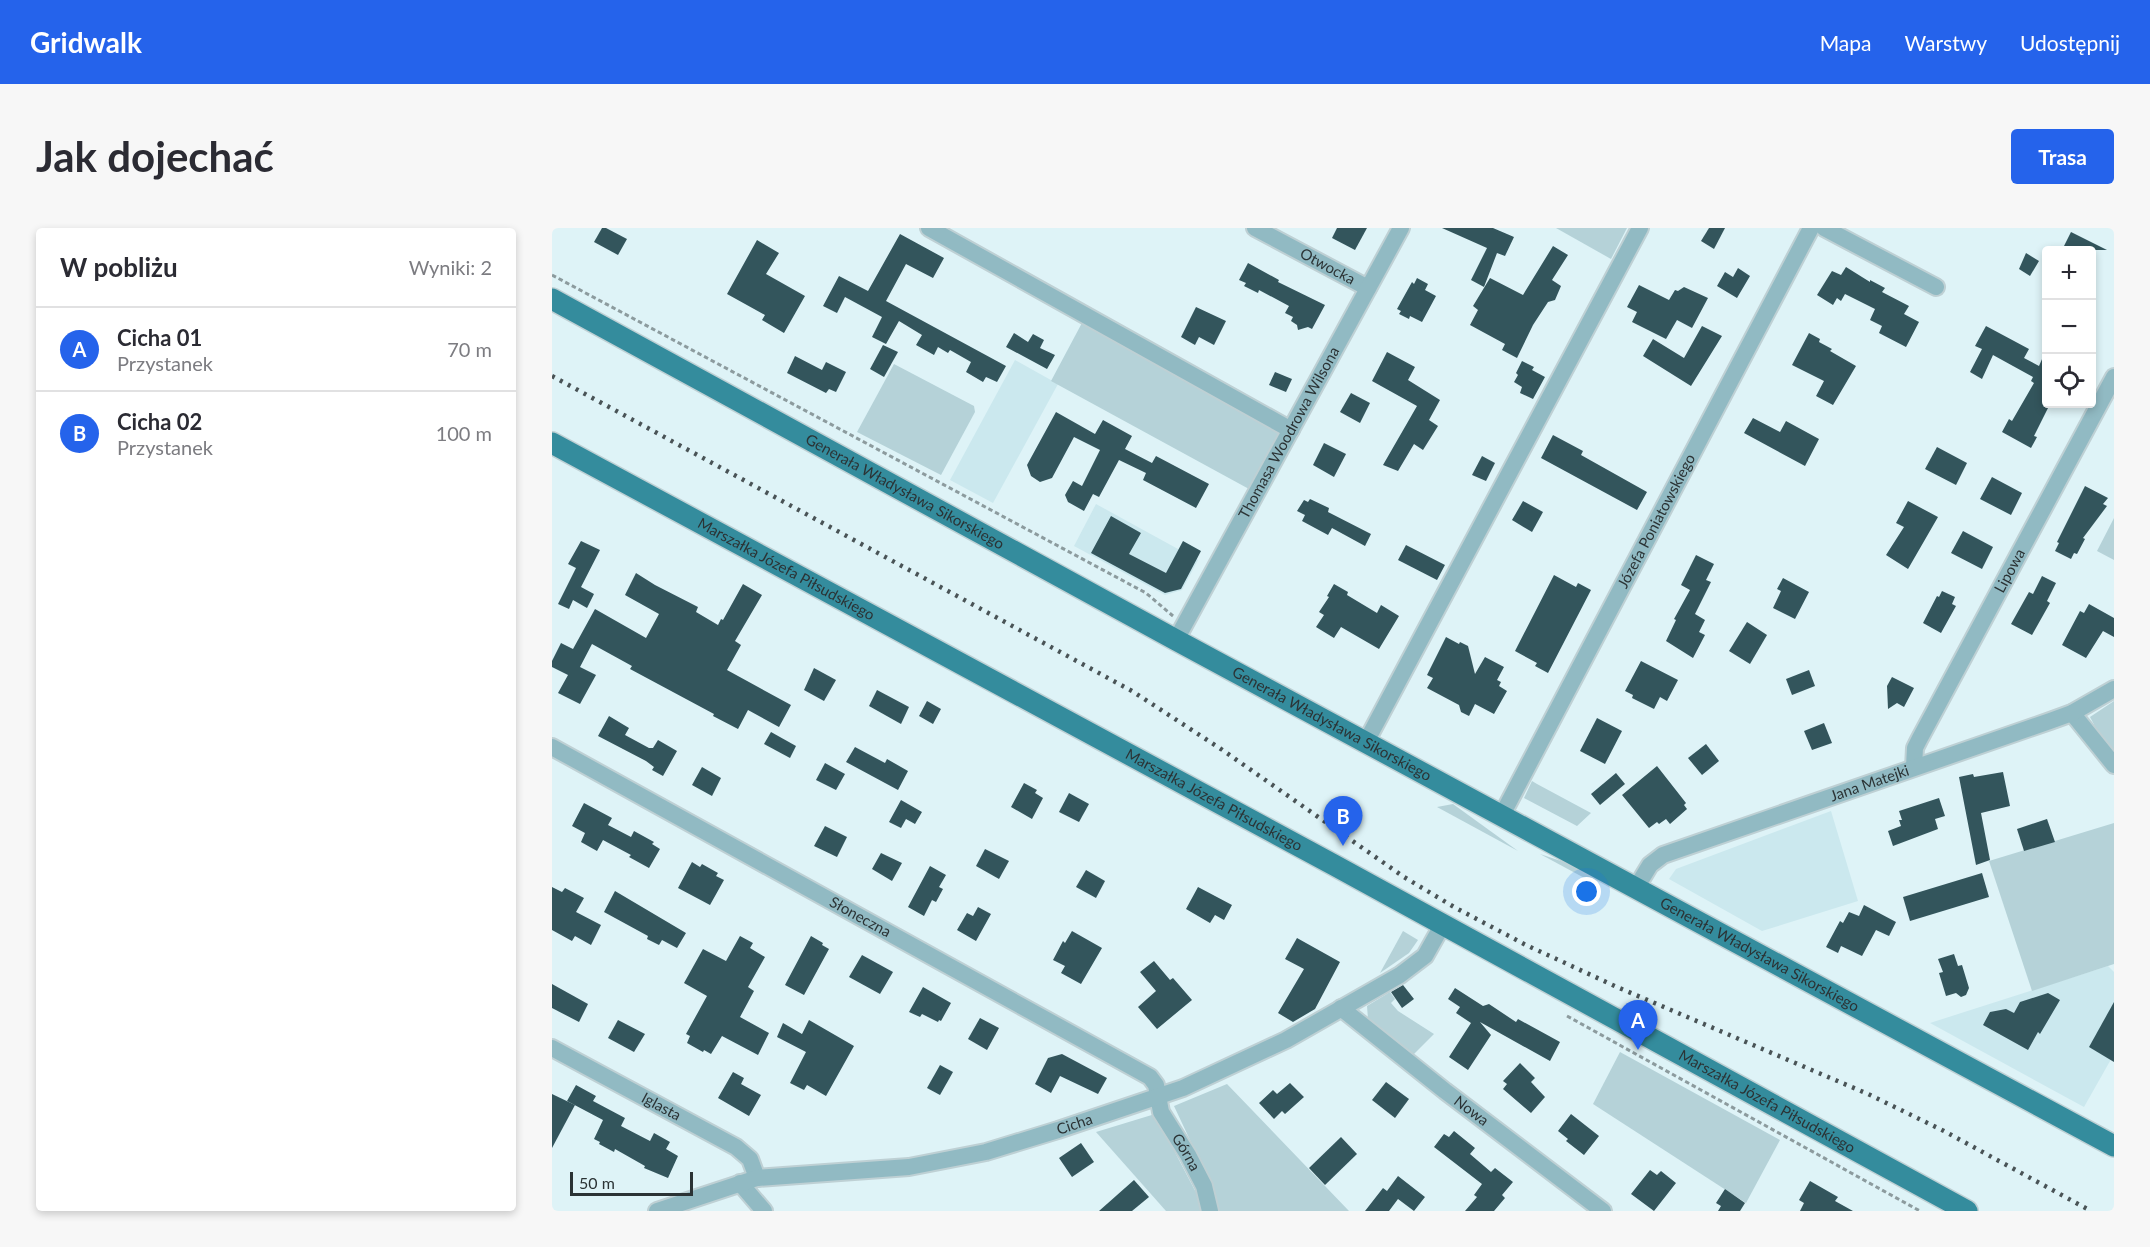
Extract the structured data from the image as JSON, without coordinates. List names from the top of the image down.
{
  "streets": {
    "main road": ["Generała Władysława Sikorskiego", "Marszałka Józefa Piłsudskiego"],
    "street": [
      "Otwocka",
      "Thomasa Woodrowa Wilsona",
      "Józefa Poniatowskiego",
      "Lipowa",
      "Jana Matejki",
      "Słoneczna",
      "Iglasta",
      "Nowa",
      "Cicha",
      "Górna"
    ]
  },
  "crossings": [
    ["Otwocka", "Thomasa Woodrowa Wilsona"],
    ["Thomasa Woodrowa Wilsona", "Generała Władysława Sikorskiego"],
    ["Generała Władysława Sikorskiego", "Józefa Poniatowskiego"],
    ["Generała Władysława Sikorskiego", "Jana Matejki"],
    ["Marszałka Józefa Piłsudskiego", "Cicha"],
    ["Lipowa", "Jana Matejki"],
    ["Słoneczna", "Cicha"],
    ["Słoneczna", "Górna"],
    ["Iglasta", "Cicha"],
    ["Nowa", "Cicha"],
    ["Cicha", "Górna"]
  ],
  "scale_bar": "50 m",
  "page": {
    "header": "Gridwalk",
    "nav": ["Mapa", "Warstwy", "Udostępnij"],
    "buttons": "Trasa",
    "title": "Jak dojechać",
    "heading": ["W pobliżu", "Wyniki: 2"],
    "map_buttons": ["+", "−"],
    "list": [
      {
        "mark": "A",
        "name": "Cicha 01",
        "note": "Przystanek",
        "value": "70 m"
      },
      {
        "mark": "B",
        "name": "Cicha 02",
        "note": "Przystanek",
        "value": "100 m"
      }
    ],
    "pins": ["B", "A"],
    "scale": "50 m"
  }
}
